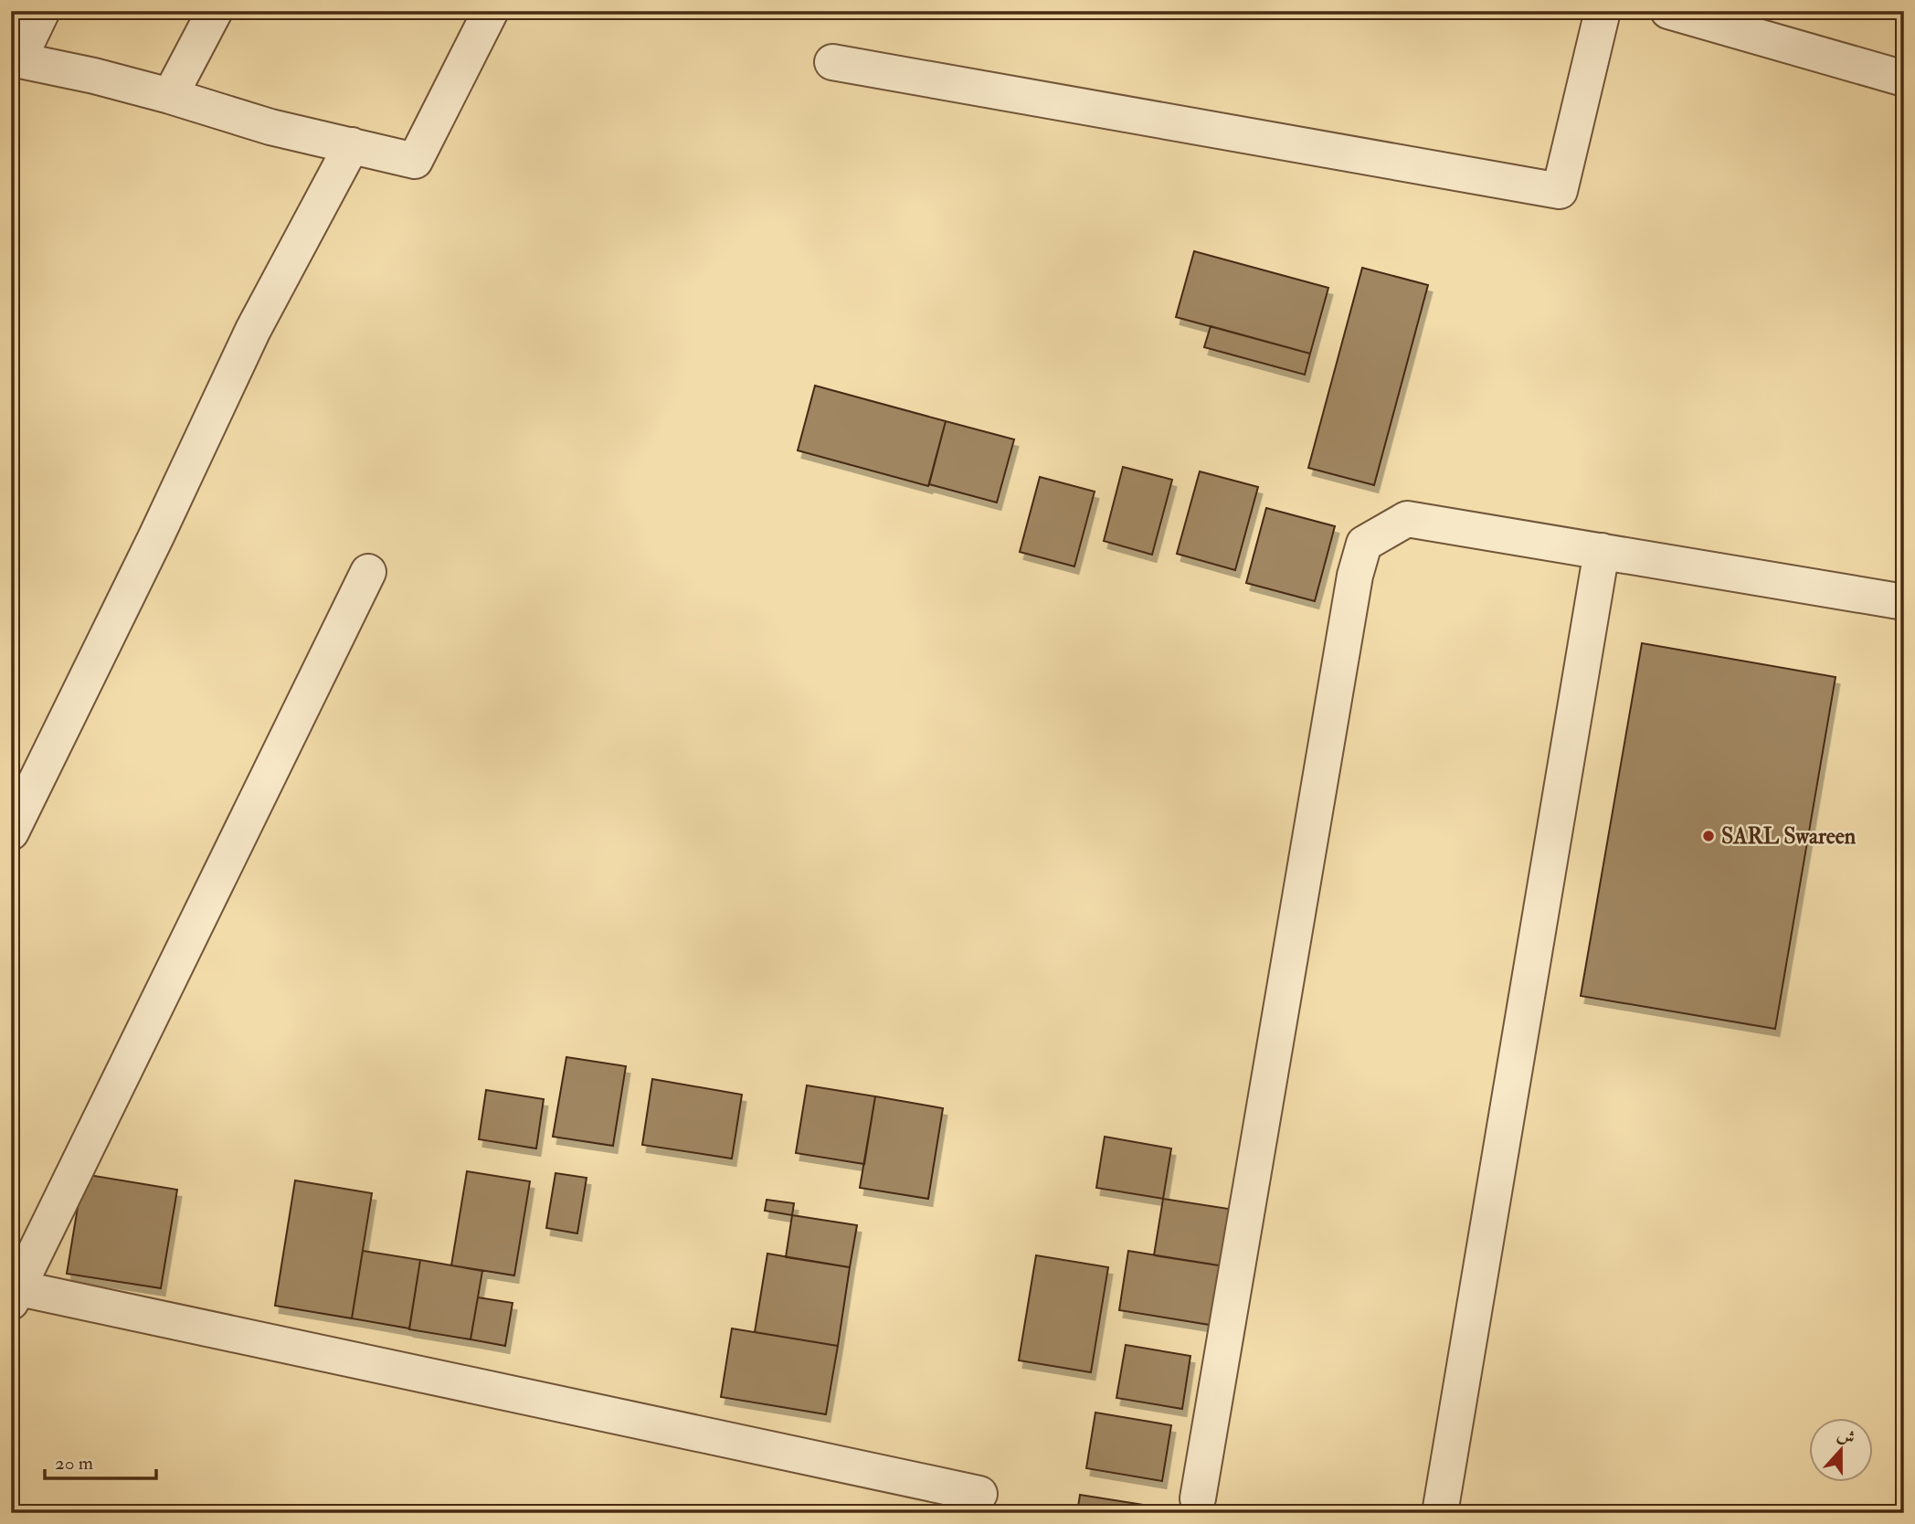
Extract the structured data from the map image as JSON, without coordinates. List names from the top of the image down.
{
  "places": ["SARL Swareen"],
  "scale_bar": "20 m",
  "north": "top"
}
